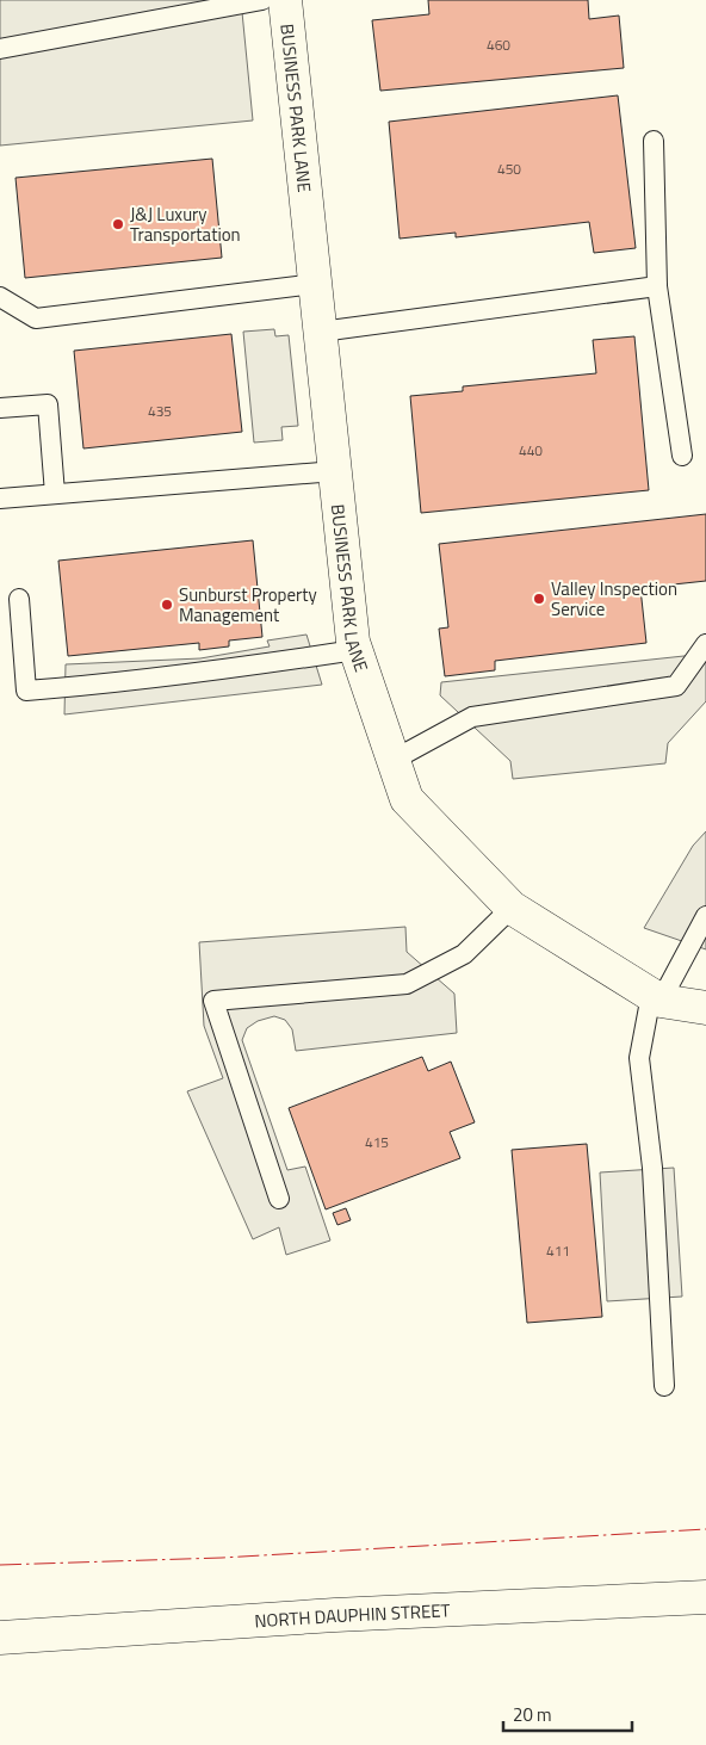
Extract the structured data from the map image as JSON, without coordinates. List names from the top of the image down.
{
  "streets": {
    "street": ["BUSINESS PARK LANE", "NORTH DAUPHIN STREET"]
  },
  "places": ["J&J Luxury Transportation", "Valley Inspection Service", "Sunburst Property Management"],
  "house_numbers": [
    "460",
    "450",
    "435",
    "440",
    "415",
    "411"
  ],
  "scale_bar": "20 m"
}
